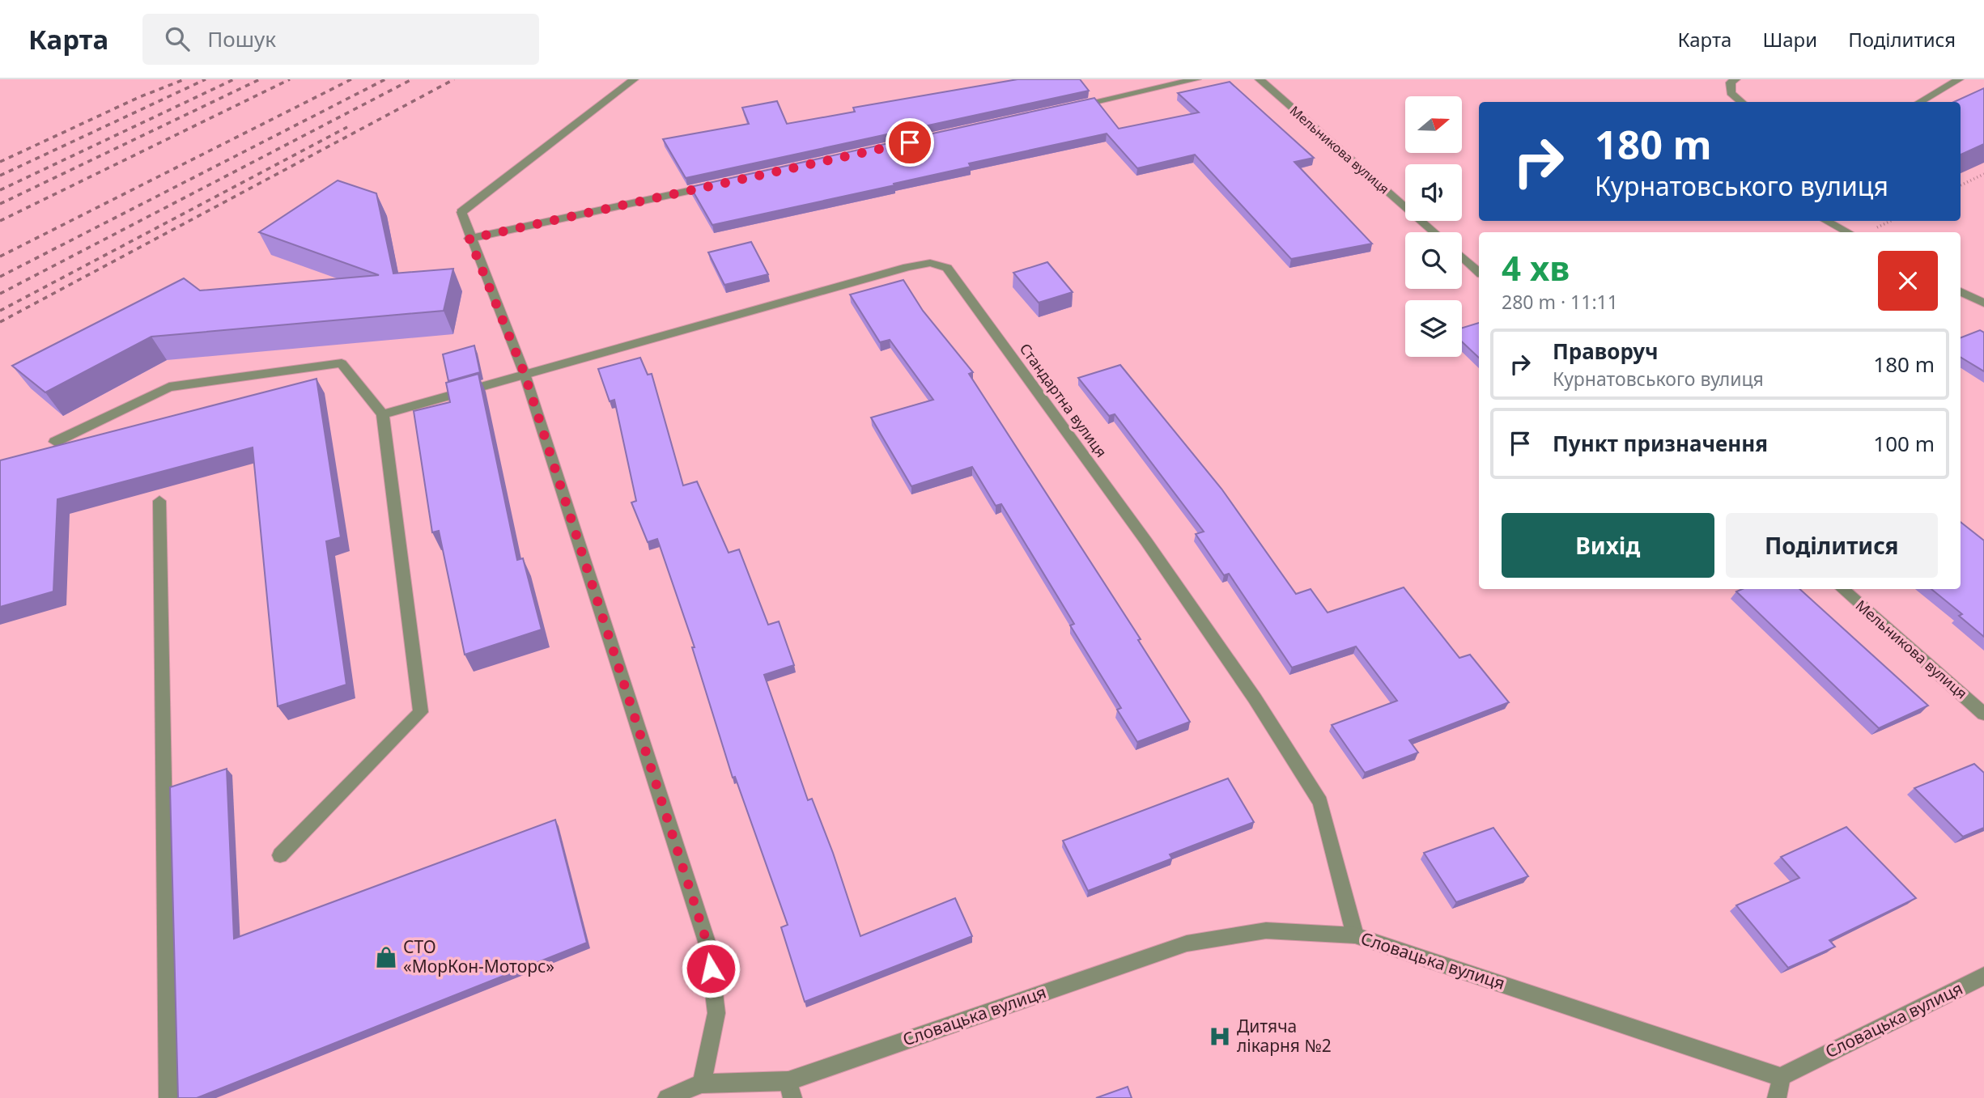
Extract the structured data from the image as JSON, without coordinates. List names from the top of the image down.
{
  "streets": {
    "street": ["Мельникова вулиця", "Стандартна вулиця", "Словацька вулиця"]
  },
  "crossings": [
    ["Стандартна вулиця", "Словацька вулиця"]
  ],
  "places": {
    "shop": ["СТО «МорКон-Моторс»"],
    "hospital": ["Дитяча лікарня №2"]
  },
  "north": "right",
  "page": {
    "header": "Карта",
    "search": "Пошук",
    "nav": ["Карта", "Шари", "Поділитися"],
    "turn": ["180 m", "Курнатовського вулиця"],
    "heading": ["4 хв", "280 m · 11:11"],
    "list": [
      {
        "name": "Праворуч",
        "note": "Курнатовського вулиця",
        "value": "180 m"
      },
      {
        "name": "Пункт призначення",
        "value": "100 m"
      }
    ],
    "buttons": ["Вихід", "Поділитися"]
  }
}
